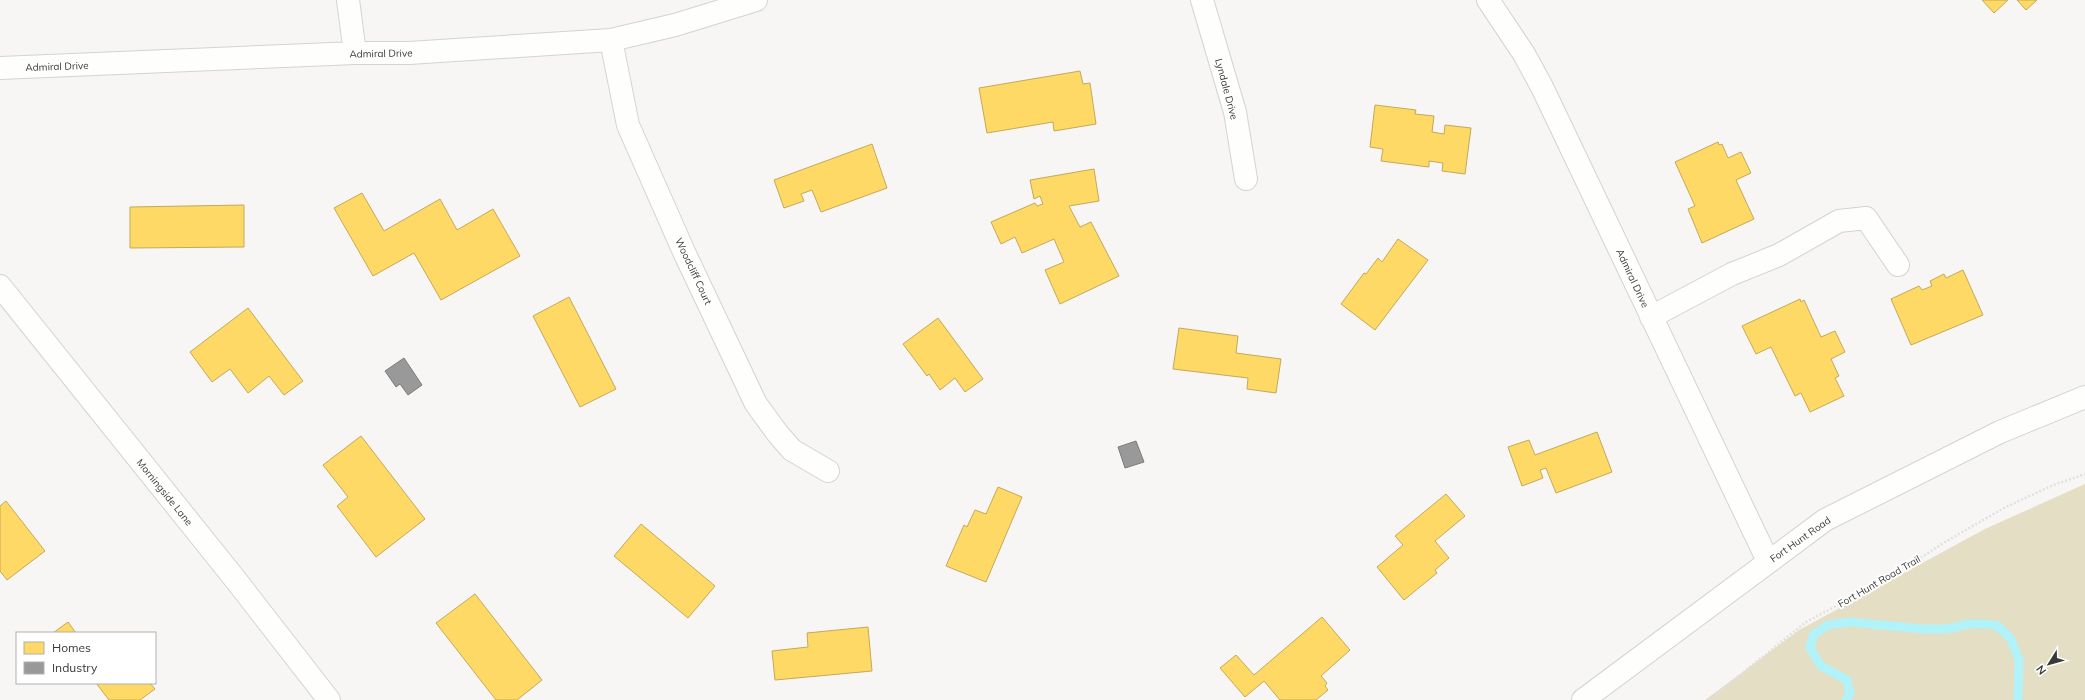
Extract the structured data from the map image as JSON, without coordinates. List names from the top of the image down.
{
  "streets": {
    "street": [
      "Admiral Drive",
      "Lyndale Drive",
      "Woodcliff Court",
      "Morningside Lane",
      "Fort Hunt Road"
    ],
    "path": ["Fort Hunt Road Trail"]
  },
  "crossings": [
    ["Admiral Drive", "Woodcliff Court"],
    ["Admiral Drive", "Fort Hunt Road"]
  ],
  "legend": ["Homes", "Industry"],
  "north": "bottom left"
}
